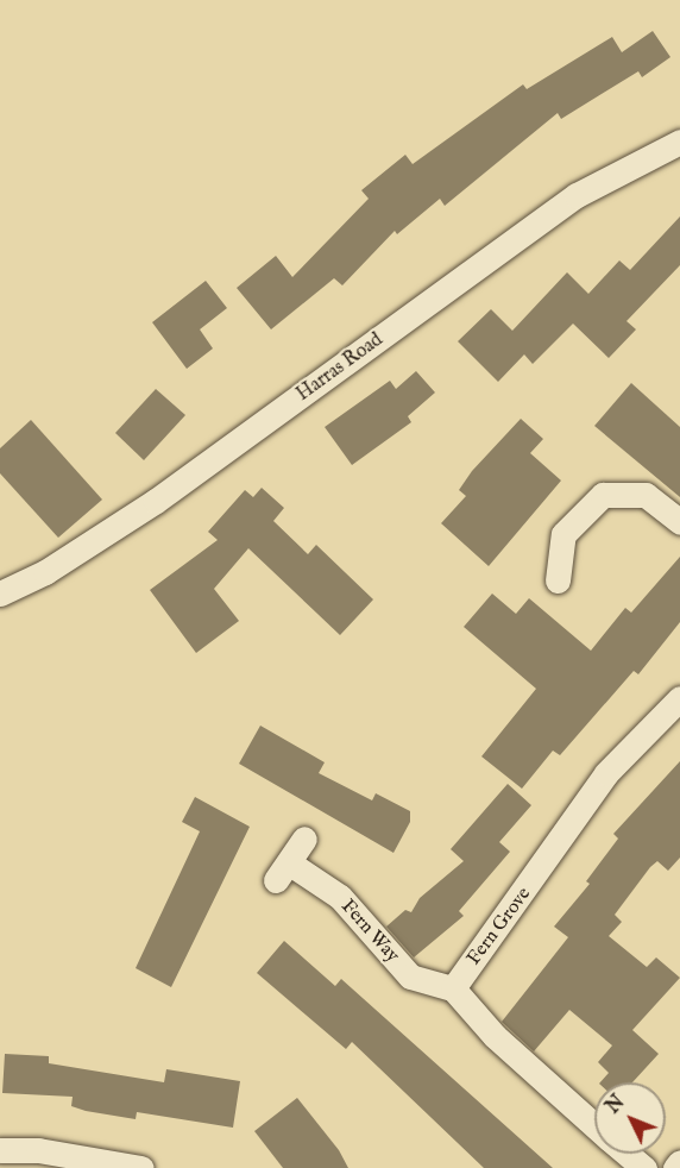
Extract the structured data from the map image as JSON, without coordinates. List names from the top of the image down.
{
  "streets": {
    "street": ["Harras Road", "Fern Grove", "Fern Way"]
  },
  "crossings": [
    ["Fern Grove", "Fern Way"]
  ],
  "north": "top left"
}
